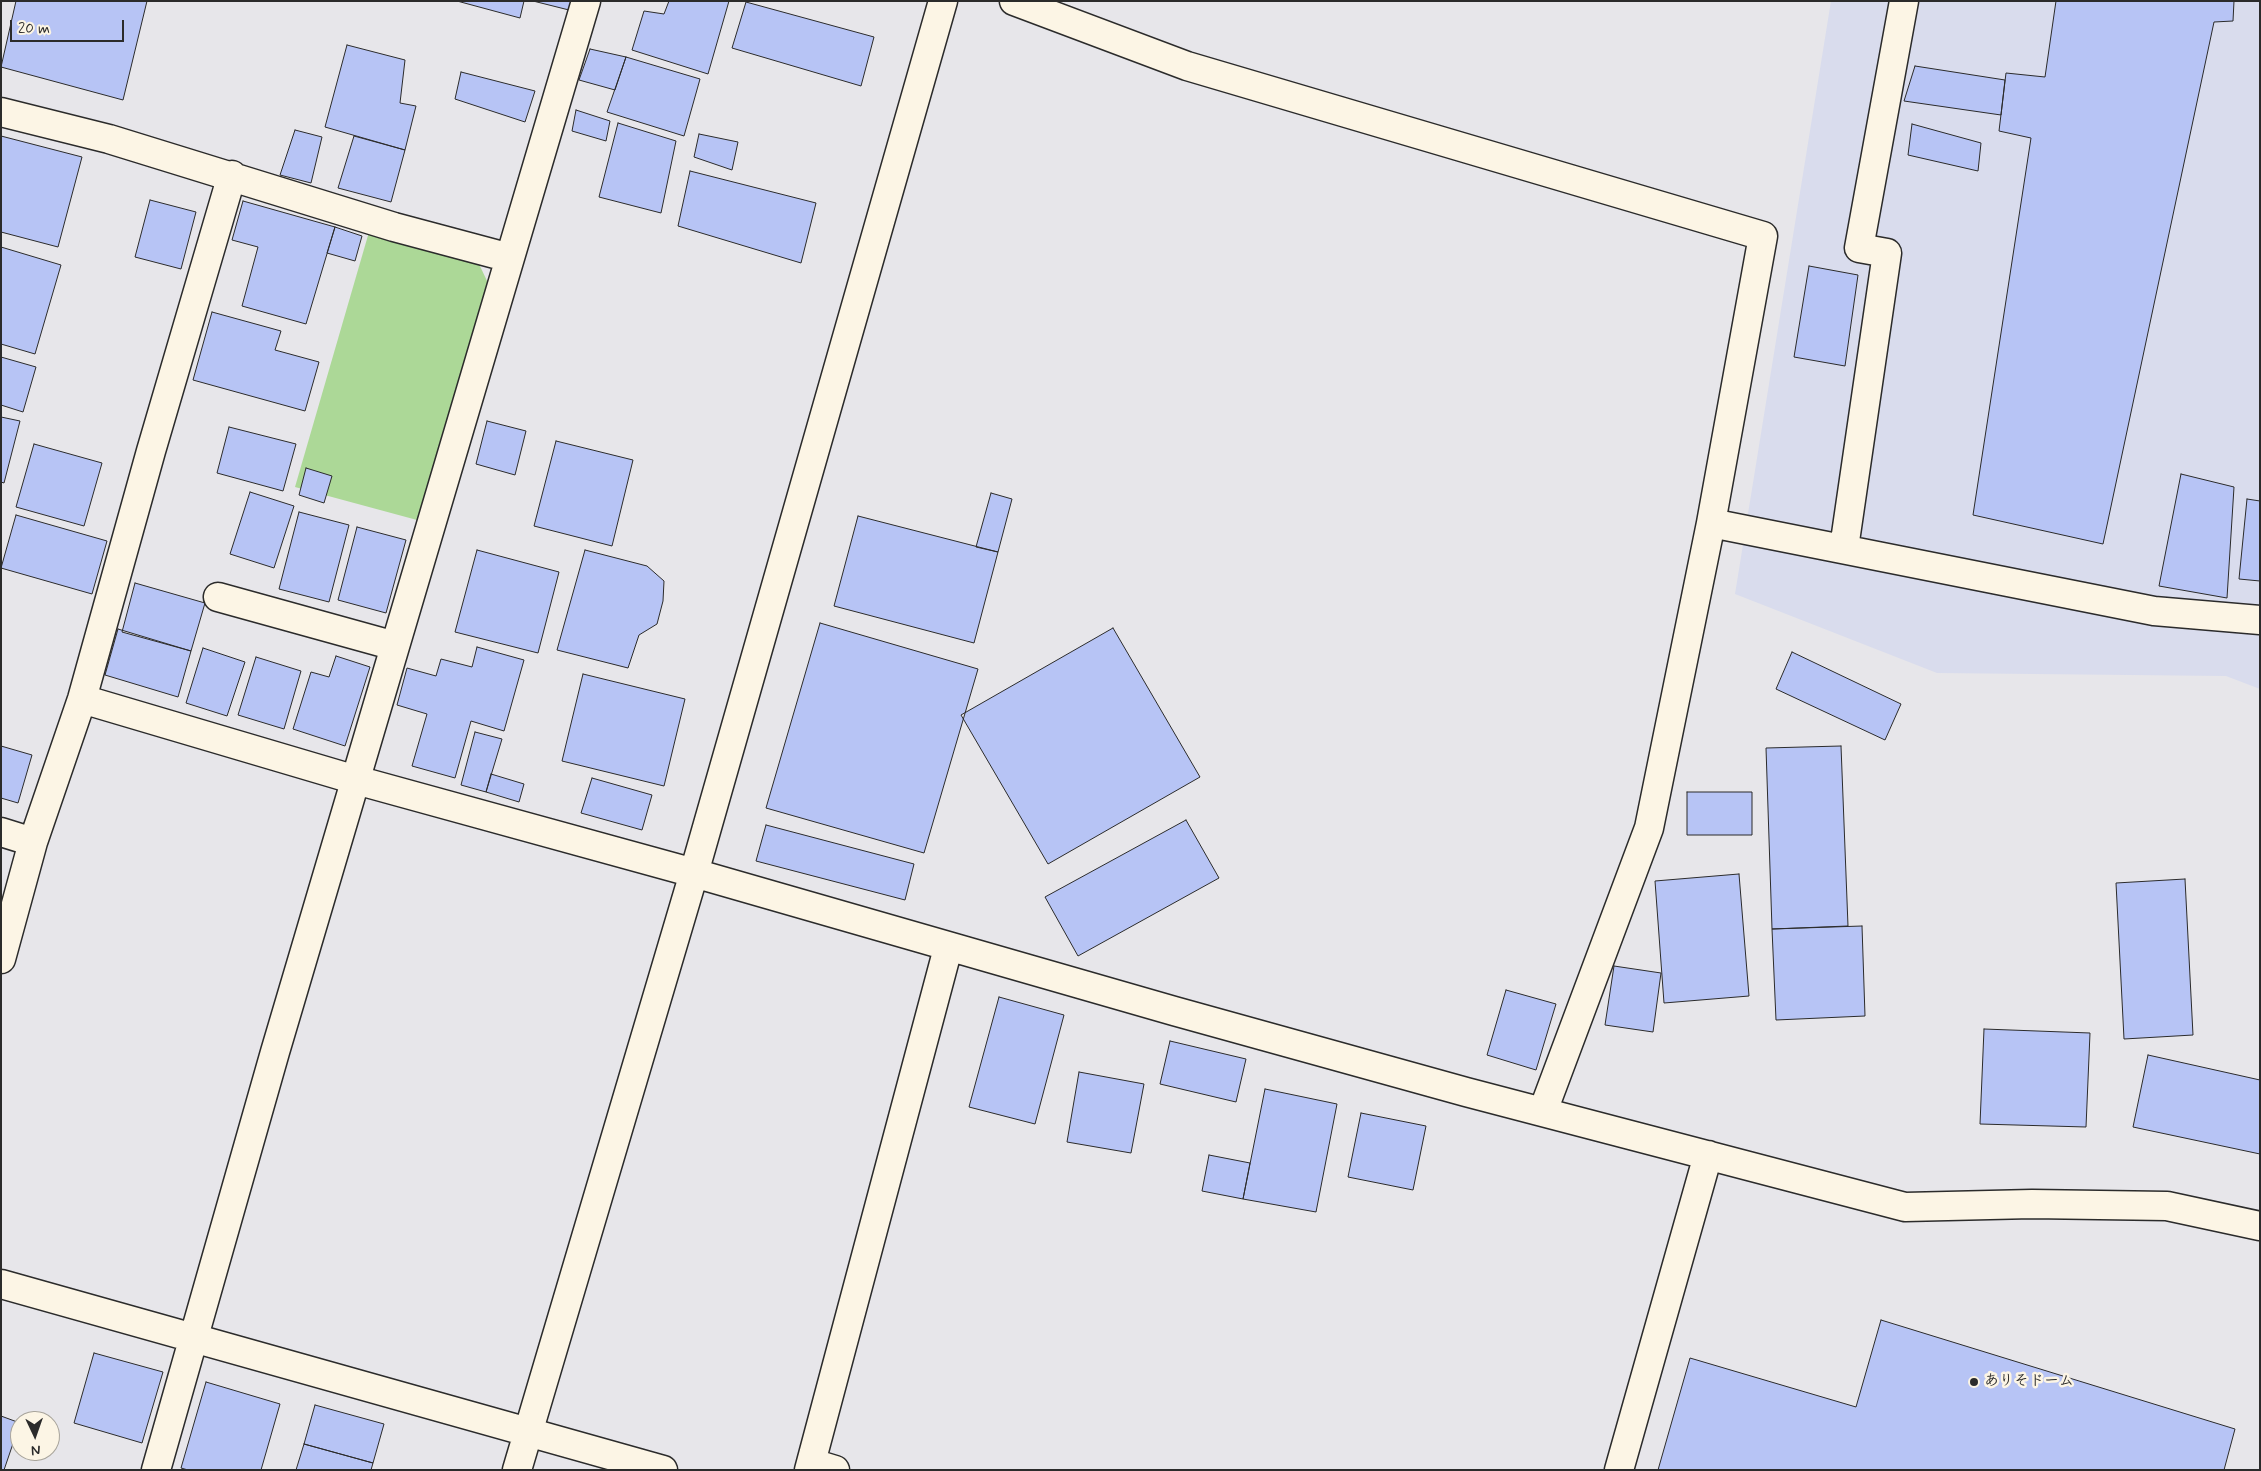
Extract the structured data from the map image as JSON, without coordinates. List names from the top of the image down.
{
  "places": ["ありそドーム"],
  "scale_bar": "20 m",
  "north": "bottom"
}
